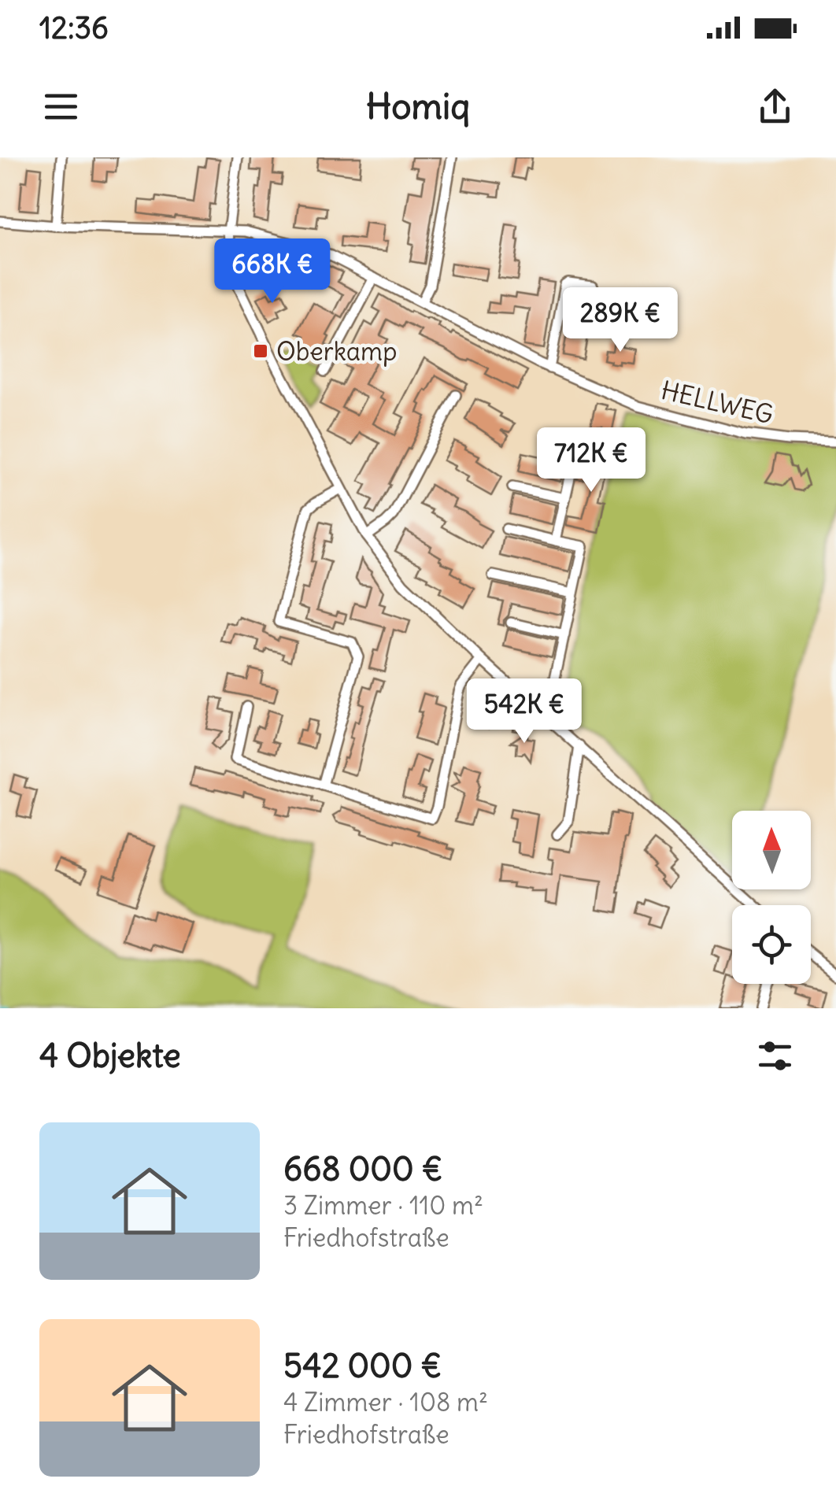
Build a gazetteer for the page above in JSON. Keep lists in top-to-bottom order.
{
  "streets": {
    "street": ["HELLWEG"]
  },
  "places": {
    "transit": ["Oberkamp"]
  },
  "north": "top",
  "page": {
    "status": "12:36",
    "header": "Homiq",
    "price": [
      "668K €",
      "289K €",
      "712K €",
      "542K €"
    ],
    "heading": "4 Objekte",
    "list": [
      {
        "name": "668 000 €",
        "note": "3 Zimmer · 110 m² · Friedhofstraße"
      },
      {
        "name": "542 000 €",
        "note": "4 Zimmer · 108 m² · Friedhofstraße"
      }
    ]
  }
}
